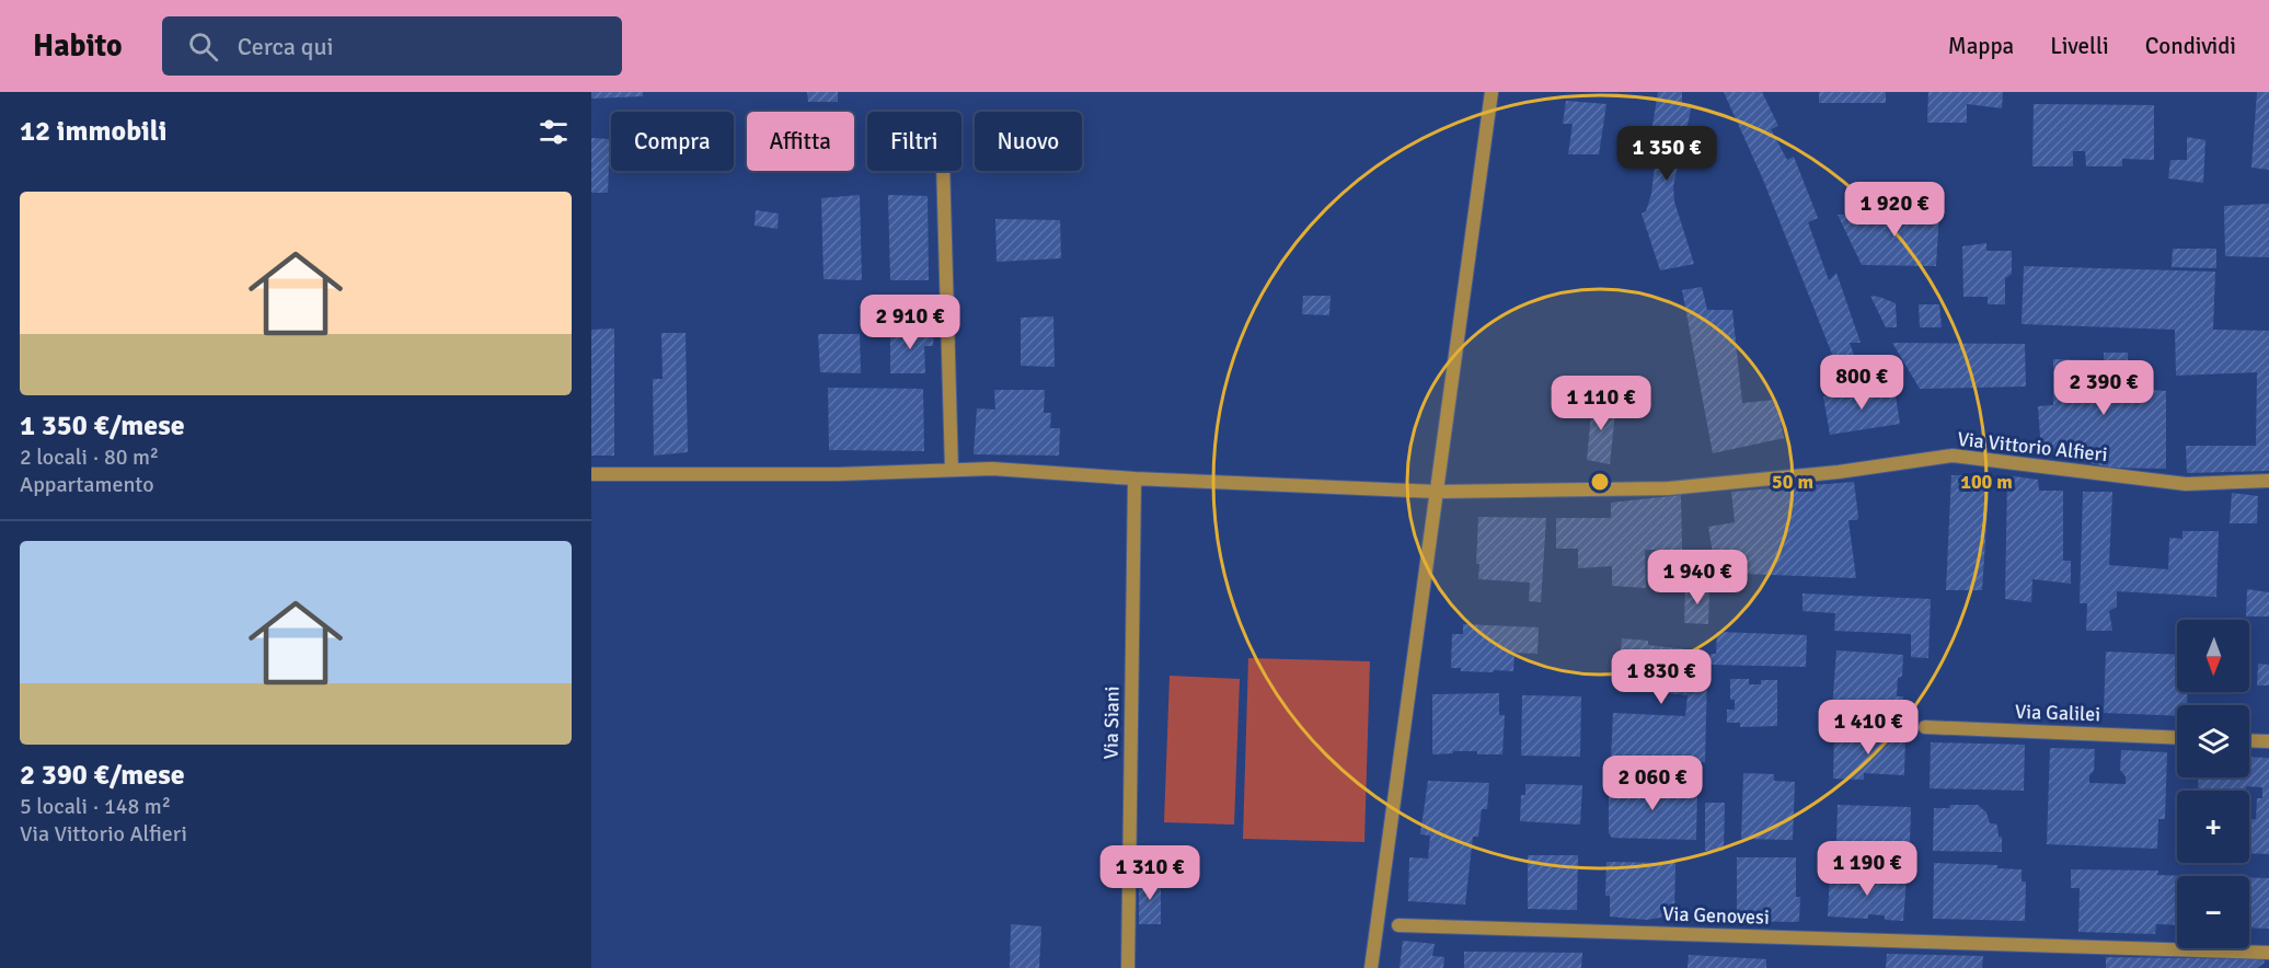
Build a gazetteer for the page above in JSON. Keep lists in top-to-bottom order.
{
  "streets": {
    "street": [
      "Via Vittorio Alfieri",
      "Via Galilei",
      "Via Siani",
      "Via Genovesi"
    ]
  },
  "crossings": [
    ["Via Vittorio Alfieri", "Via Siani"]
  ],
  "north": "bottom",
  "page": {
    "header": "Habito",
    "search": "Cerca qui",
    "nav": ["Mappa", "Livelli", "Condividi"],
    "heading": "12 immobili",
    "chip": [
      "Compra",
      "Affitta",
      "Filtri",
      "Nuovo"
    ],
    "price": [
      "1 350 €",
      "1 920 €",
      "2 910 €",
      "800 €",
      "2 390 €",
      "1 110 €",
      "1 940 €",
      "1 830 €",
      "1 410 €",
      "2 060 €",
      "1 190 €",
      "1 310 €"
    ],
    "list": [
      {
        "name": "1 350 €/mese",
        "note": "2 locali · 80 m² · Appartamento"
      },
      {
        "name": "2 390 €/mese",
        "note": "5 locali · 148 m² · Via Vittorio Alfieri"
      }
    ],
    "map_buttons": ["+", "−"]
  },
  "rings": ["50 m", "100 m"]
}
